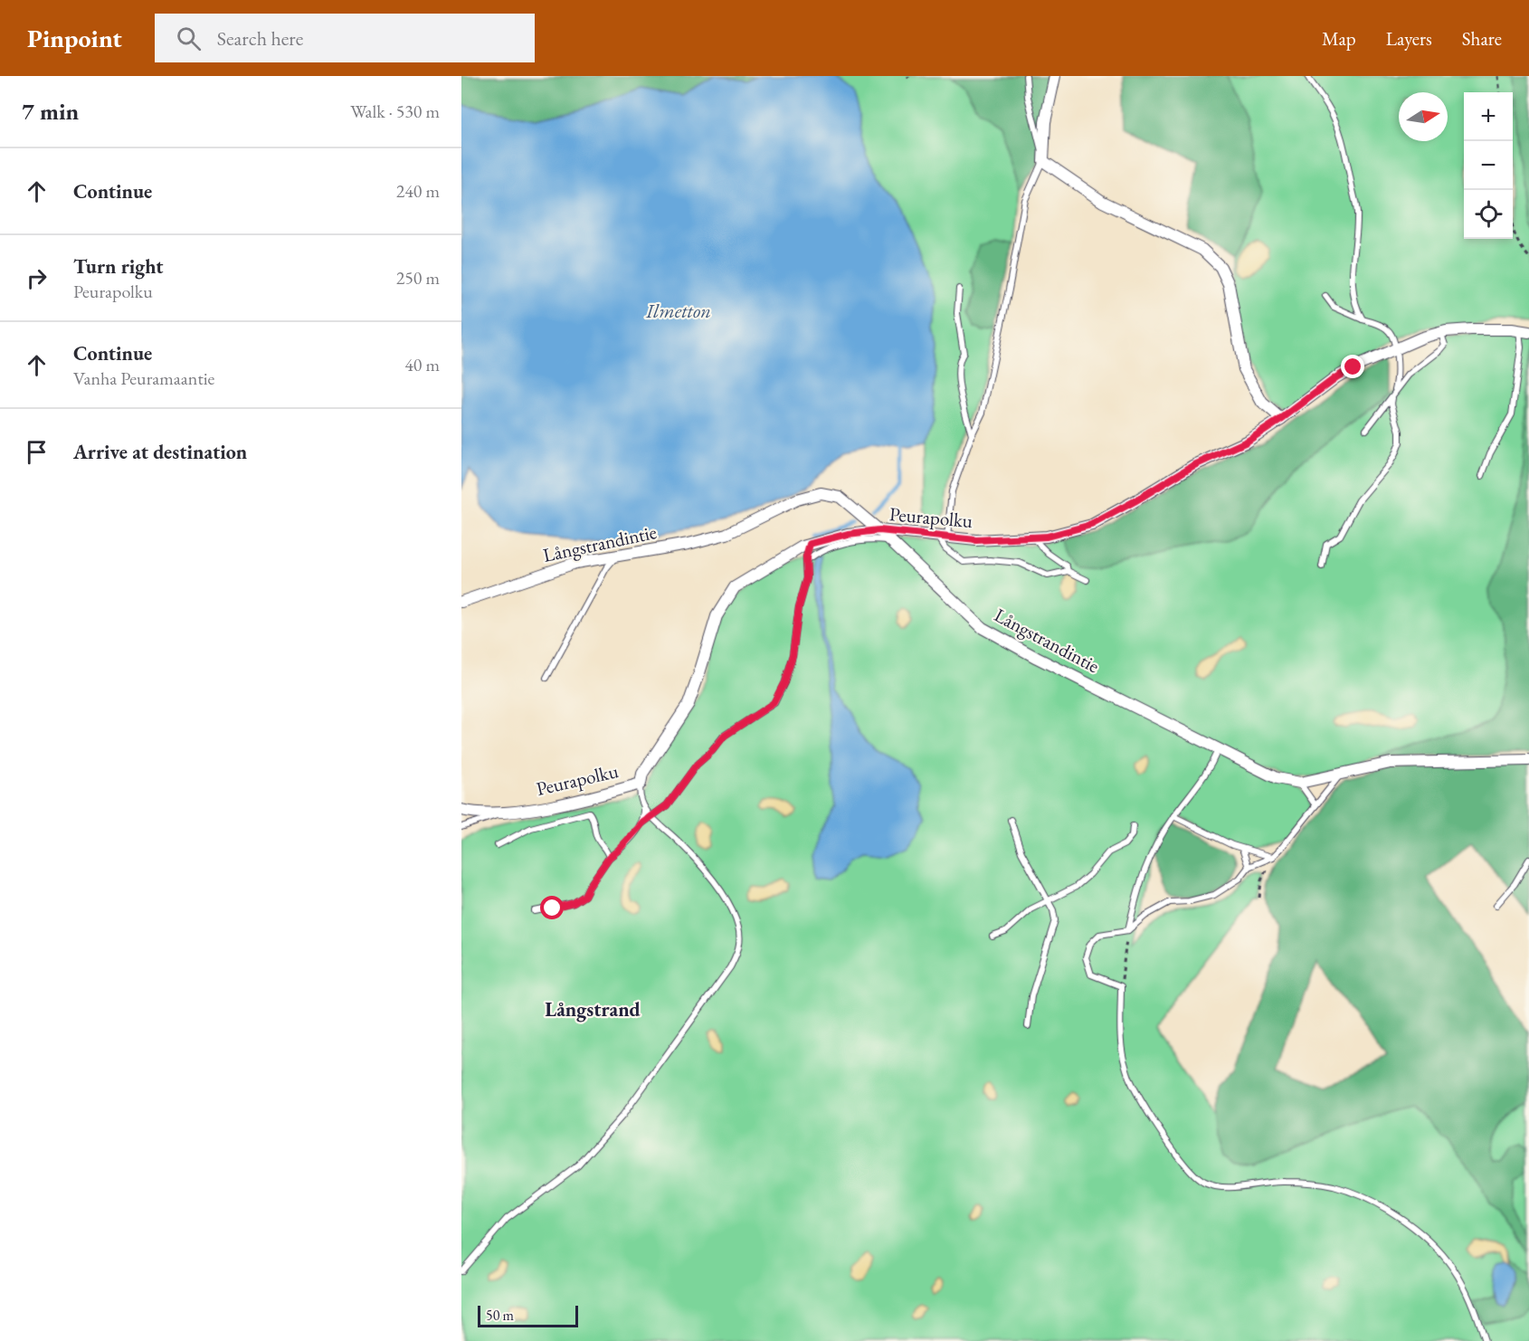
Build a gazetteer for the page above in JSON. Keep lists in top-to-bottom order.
{
  "streets": {
    "street": ["Peurapolku", "Långstrandintie"]
  },
  "crossings": [
    ["Peurapolku", "Långstrandintie"]
  ],
  "districts": ["Långstrand"],
  "water": ["Ilmetton"],
  "scale_bar": "50 m",
  "north": "right",
  "page": {
    "header": "Pinpoint",
    "search": "Search here",
    "nav": ["Map", "Layers", "Share"],
    "heading": ["7 min", "Walk · 530 m"],
    "map_buttons": ["+", "−"],
    "list": [
      ["Continue", "240 m"],
      ["Turn right", "Peurapolku", "250 m"],
      ["Continue", "Vanha Peuramaantie", "40 m"],
      "Arrive at destination"
    ],
    "scale": "50 m"
  }
}
